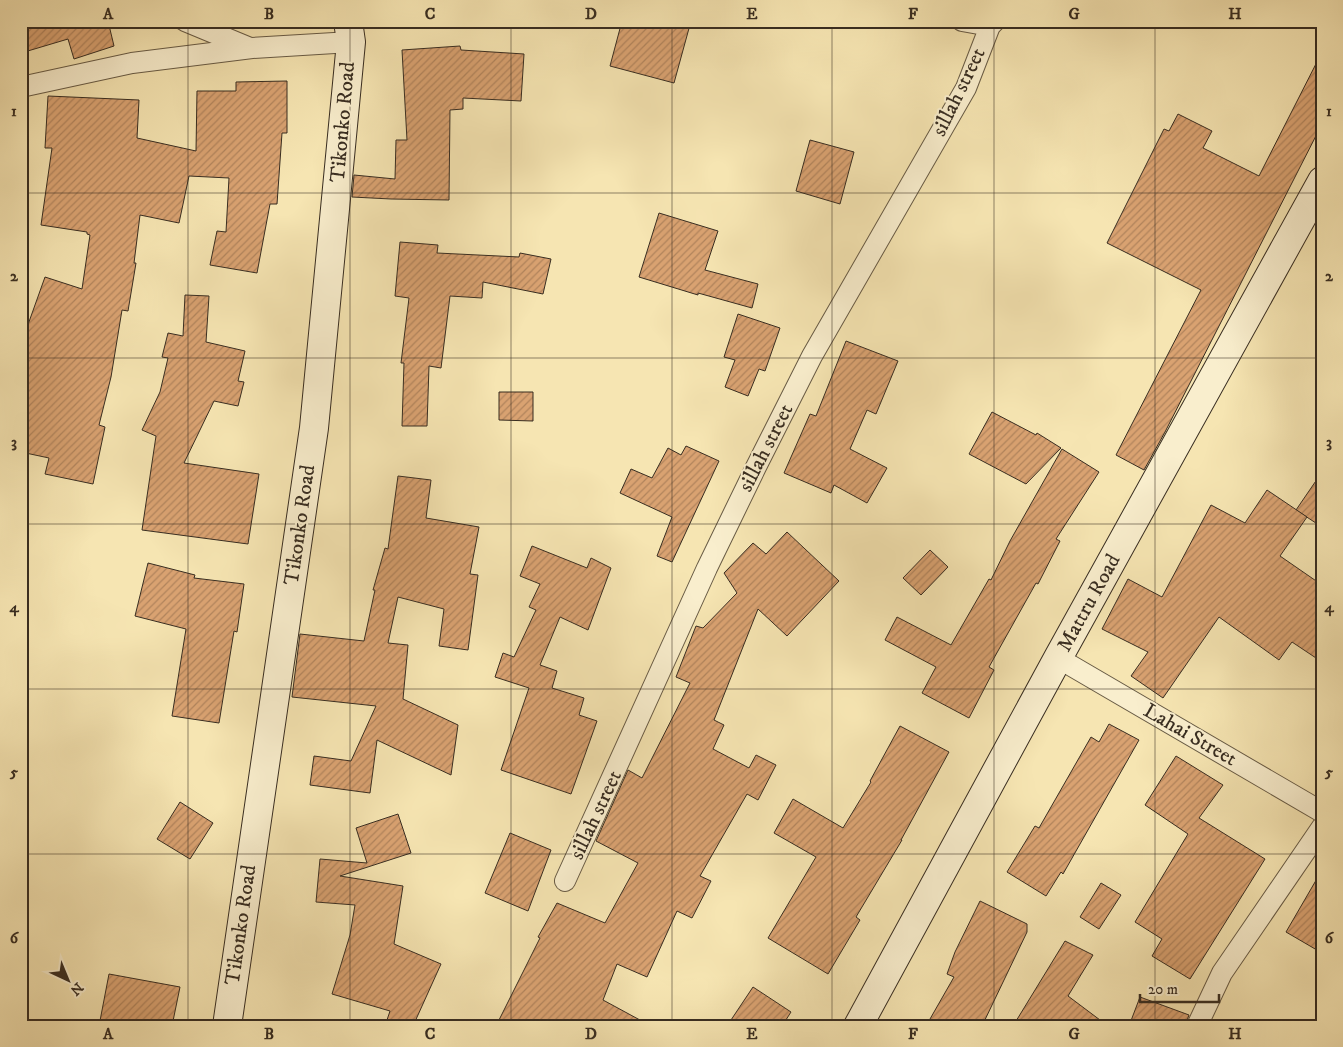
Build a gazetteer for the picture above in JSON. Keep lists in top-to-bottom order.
{
  "streets": {
    "street": [
      "sillah street",
      "Tikonko Road",
      "Mattru Road",
      "Lahai Street"
    ]
  },
  "crossings": [
    ["Mattru Road", "Lahai Street"]
  ],
  "scale_bar": "20 m",
  "north": "bottom right",
  "grid": {
    "columns": [
      "A",
      "B",
      "C",
      "D",
      "E",
      "F",
      "G",
      "H"
    ],
    "rows": [
      "1",
      "2",
      "3",
      "4",
      "5",
      "6"
    ]
  }
}
